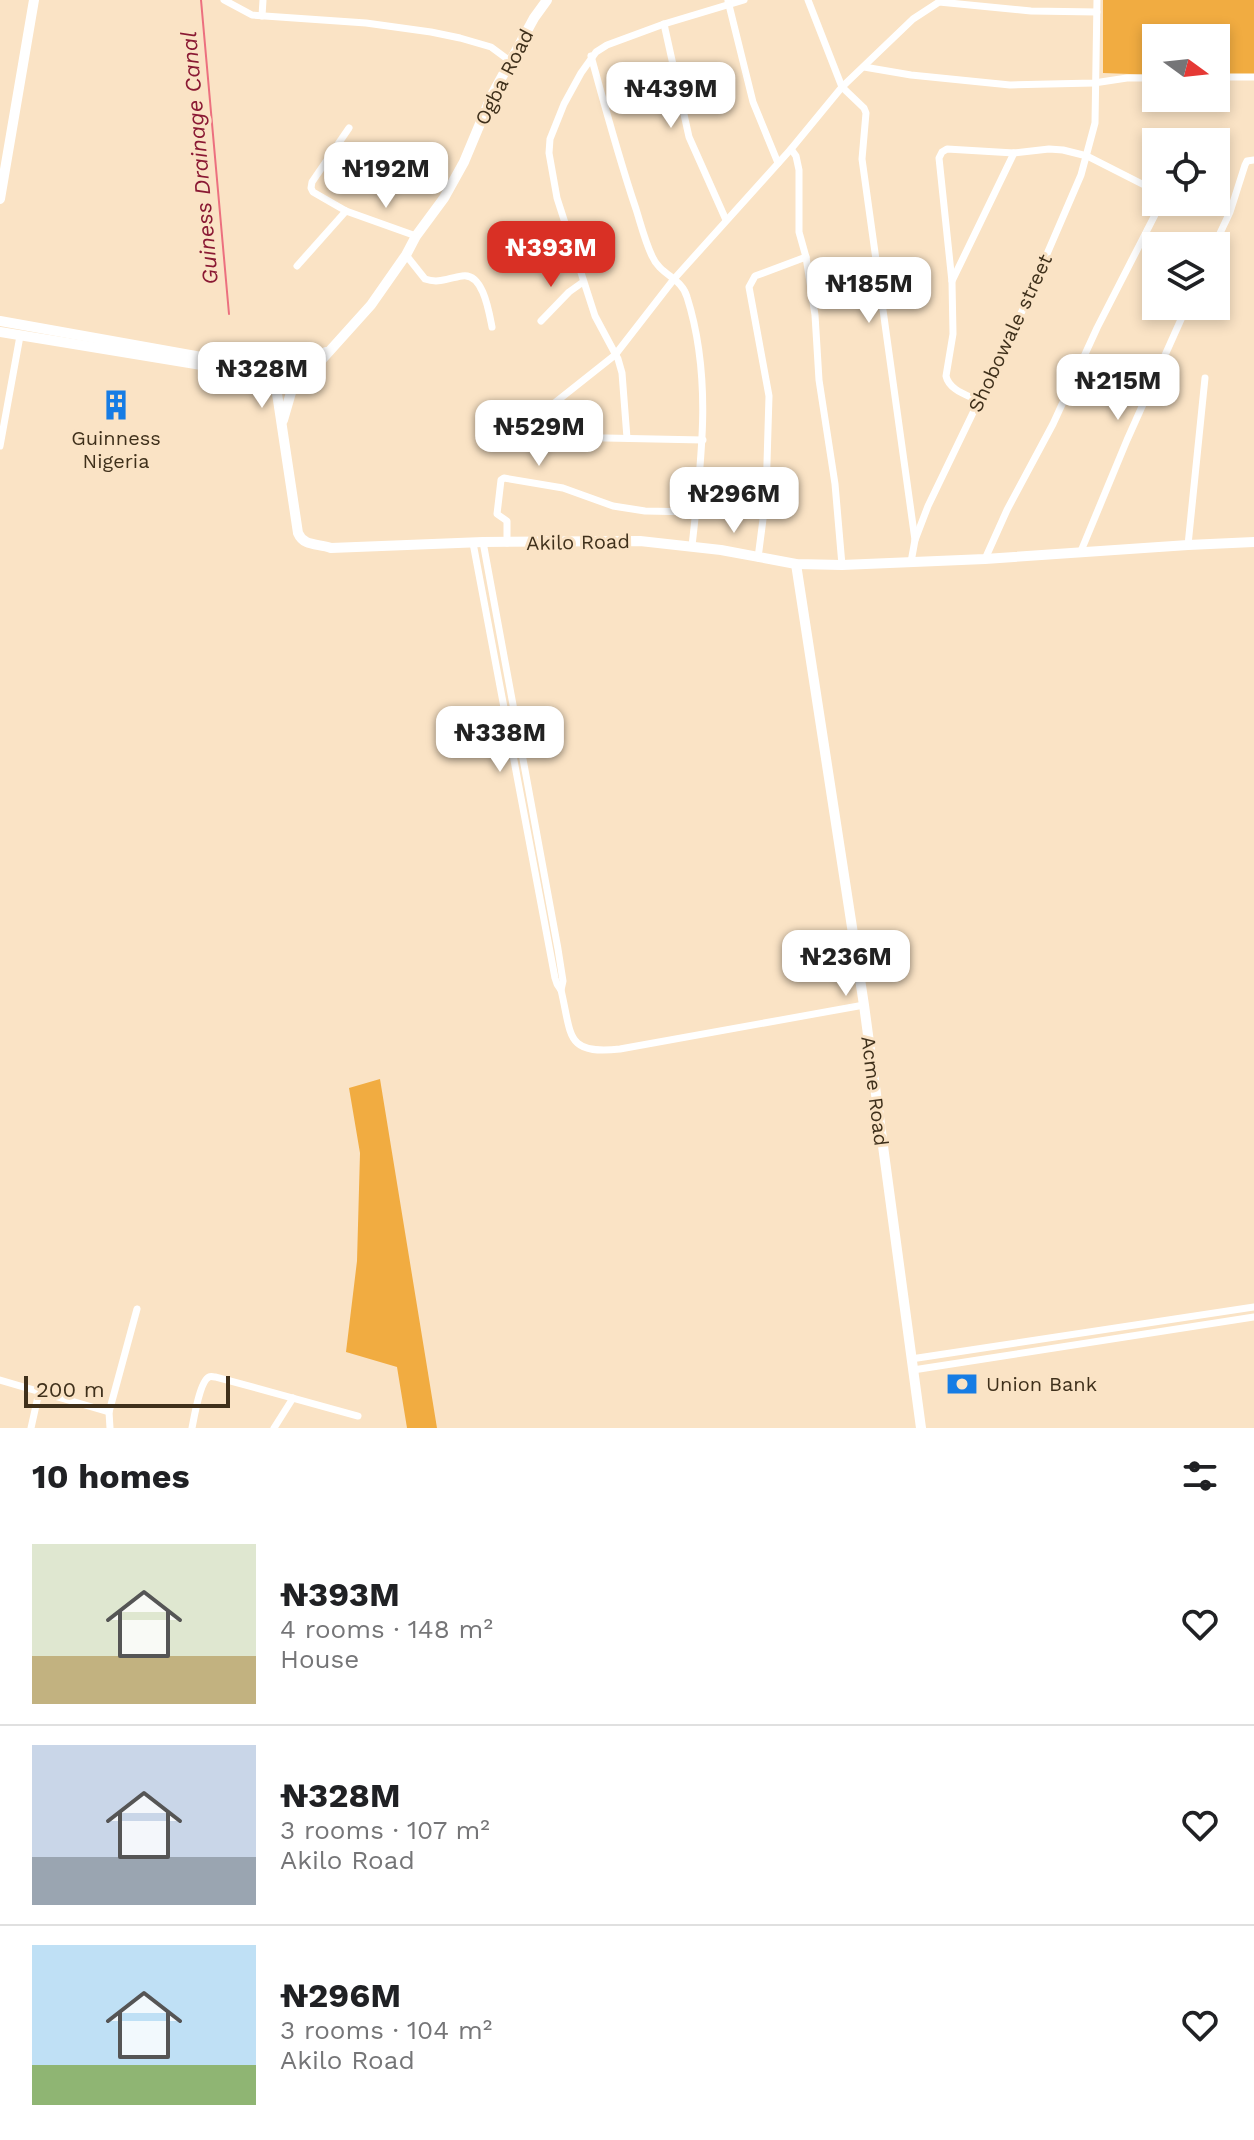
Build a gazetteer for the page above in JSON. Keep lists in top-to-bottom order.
{
  "streets": {
    "street": [
      "Ogba Road",
      "Shobowale street",
      "Akilo Road",
      "Acme Road"
    ]
  },
  "crossings": [
    ["Ogba Road", "Akilo Road"],
    ["Akilo Road", "Acme Road"]
  ],
  "water": ["Guiness Drainage Canal"],
  "places": {
    "building": ["Guinness Nigeria"],
    "bank": ["Union Bank"]
  },
  "scale_bar": "200 m",
  "north": "right",
  "page": {
    "price": [
      "₦439M",
      "₦192M",
      "₦393M",
      "₦185M",
      "₦328M",
      "₦215M",
      "₦529M",
      "₦296M",
      "₦338M",
      "₦236M"
    ],
    "scale": "200 m",
    "heading": "10 homes",
    "list": [
      {
        "name": "₦393M",
        "note": "4 rooms · 148 m² · House"
      },
      {
        "name": "₦328M",
        "note": "3 rooms · 107 m² · Akilo Road"
      },
      {
        "name": "₦296M",
        "note": "3 rooms · 104 m² · Akilo Road"
      }
    ]
  }
}
